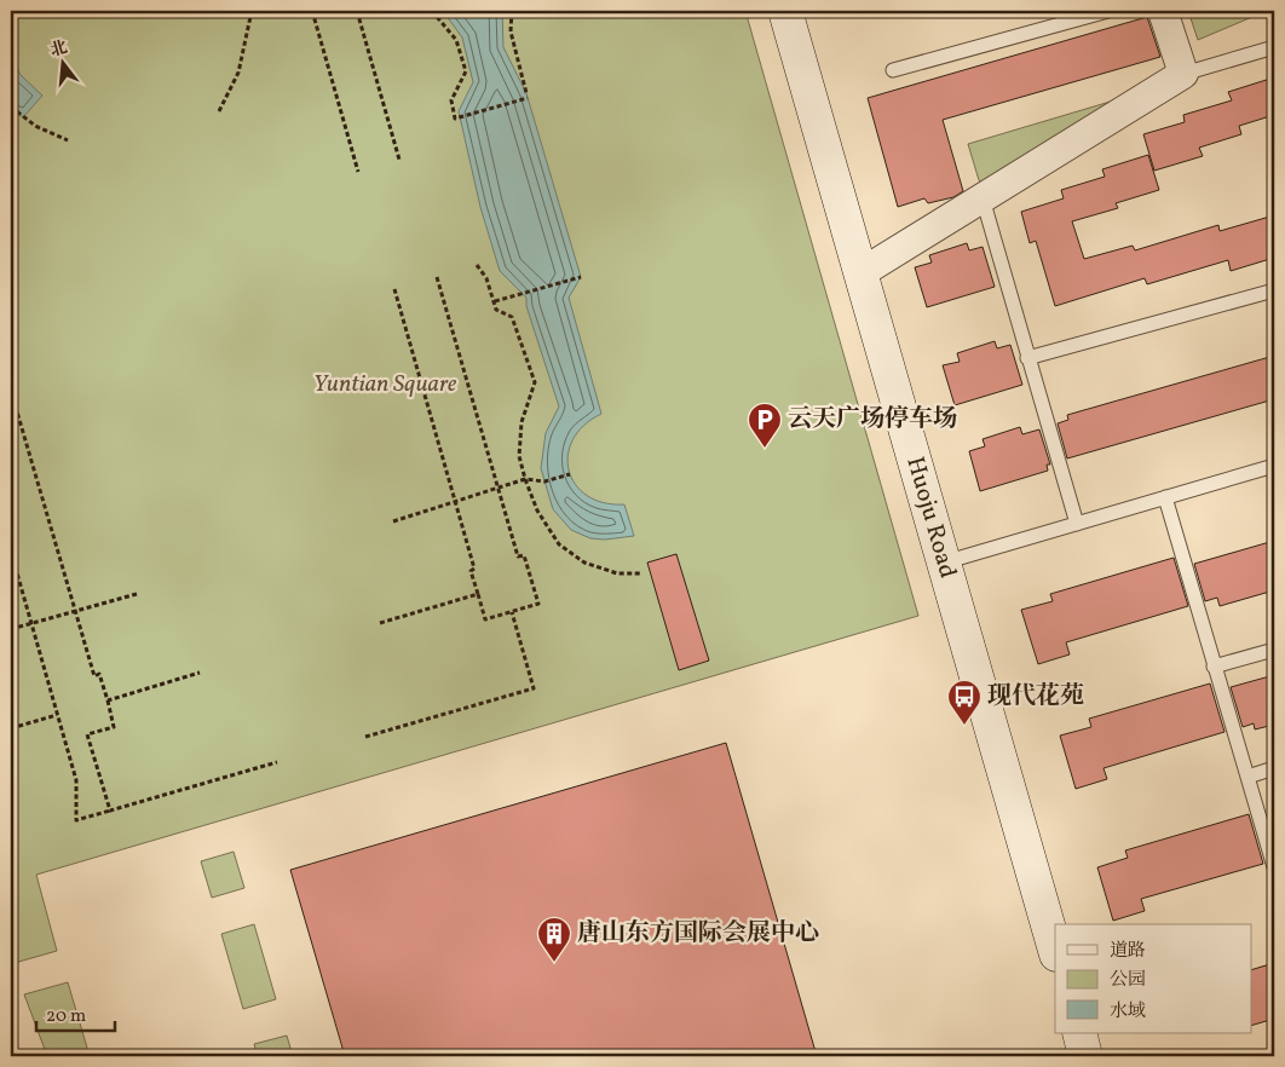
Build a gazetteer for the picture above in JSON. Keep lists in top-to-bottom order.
{
  "streets": {
    "street": ["Huoju Road"]
  },
  "parks": ["Yuntian Square"],
  "places": {
    "parking": ["云天广场停车场"],
    "bus stop": ["现代花苑"],
    "building": ["唐山东方国际会展中心"]
  },
  "legend": ["道路", "公园", "水域"],
  "scale_bar": "20 m",
  "north": "top"
}
